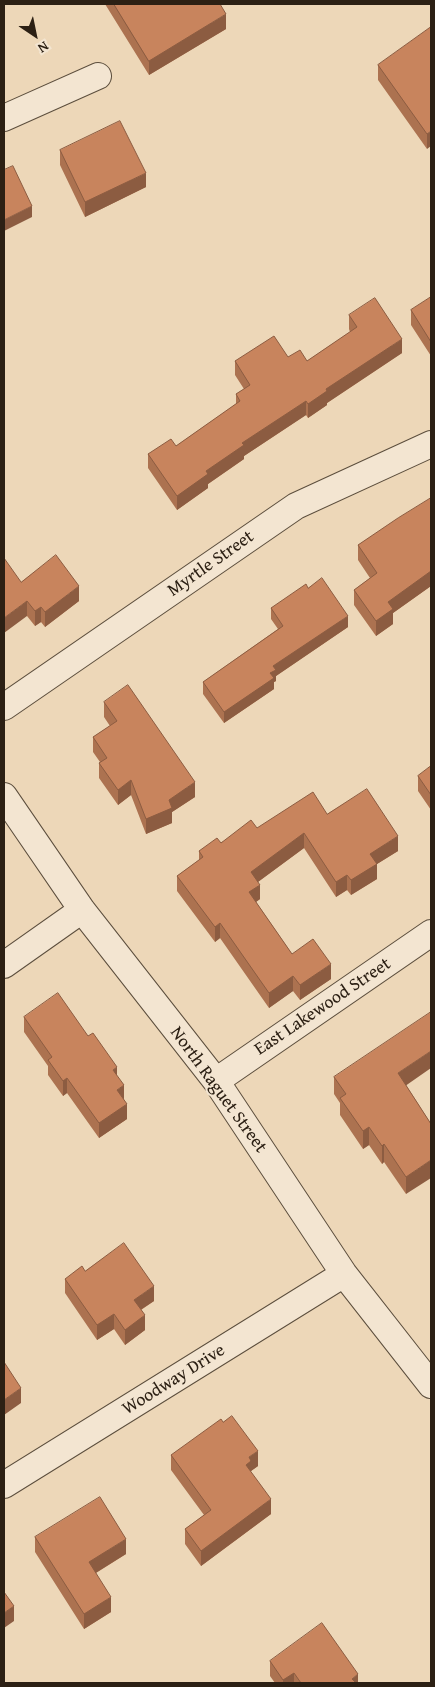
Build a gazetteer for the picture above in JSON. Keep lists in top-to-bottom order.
{
  "streets": {
    "street": [
      "Myrtle Street",
      "East Lakewood Street",
      "North Raguet Street",
      "Woodway Drive"
    ]
  },
  "crossings": [
    ["East Lakewood Street", "North Raguet Street"],
    ["North Raguet Street", "Woodway Drive"]
  ],
  "north": "bottom right"
}
